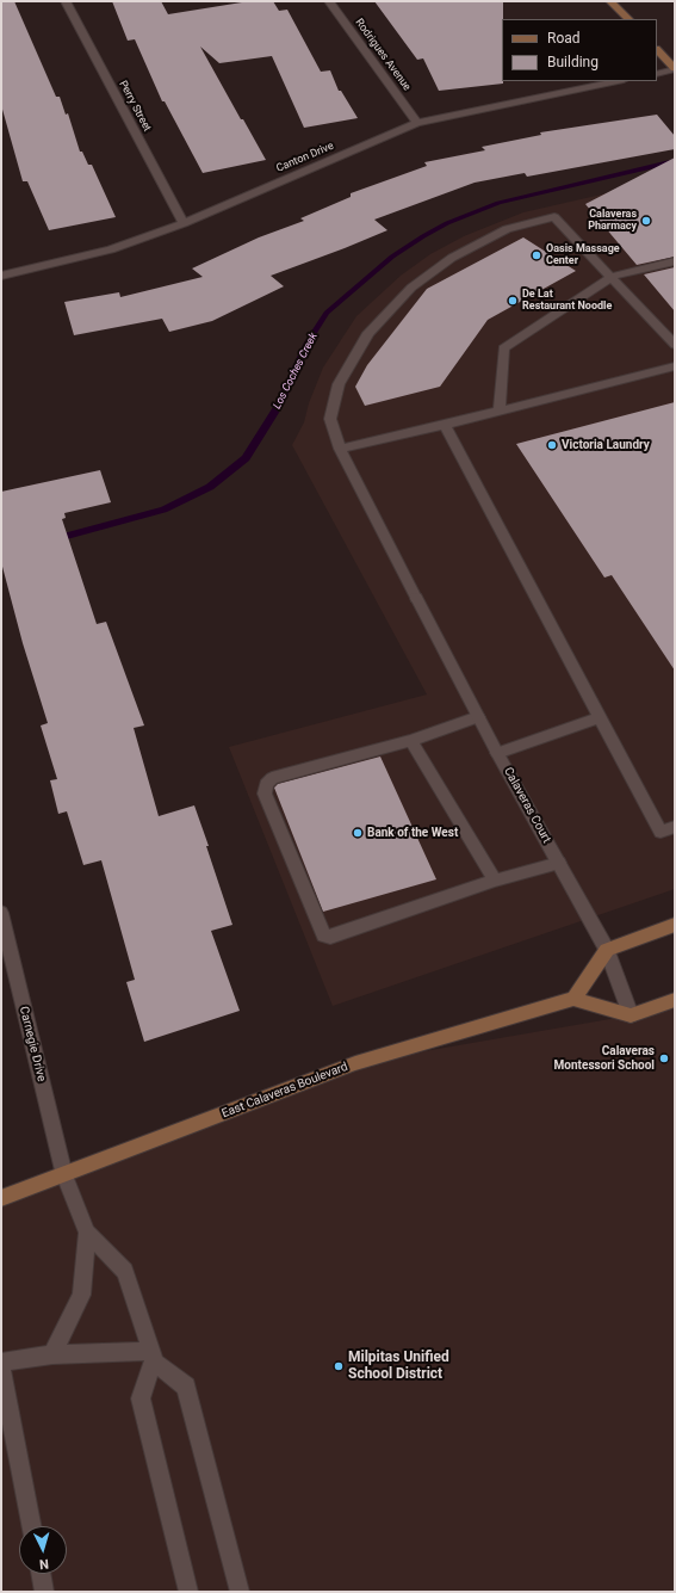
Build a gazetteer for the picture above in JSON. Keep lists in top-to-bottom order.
{
  "streets": {
    "main road": ["East Calaveras Boulevard"],
    "street": [
      "Rodrigues Avenue",
      "Perry Street",
      "Canton Drive",
      "Calaveras Court",
      "Carnegie Drive"
    ]
  },
  "crossings": [
    ["Rodrigues Avenue", "Canton Drive"],
    ["Perry Street", "Canton Drive"],
    ["Carnegie Drive", "East Calaveras Boulevard"]
  ],
  "water": ["Los Coches Creek"],
  "places": [
    "Calaveras Pharmacy",
    "Oasis Massage Center",
    "De Lat Restaurant Noodle",
    "Victoria Laundry",
    "Bank of the West",
    "Calaveras Montessori School",
    "Milpitas Unified School District"
  ],
  "legend": ["Road", "Building"],
  "north": "bottom"
}
